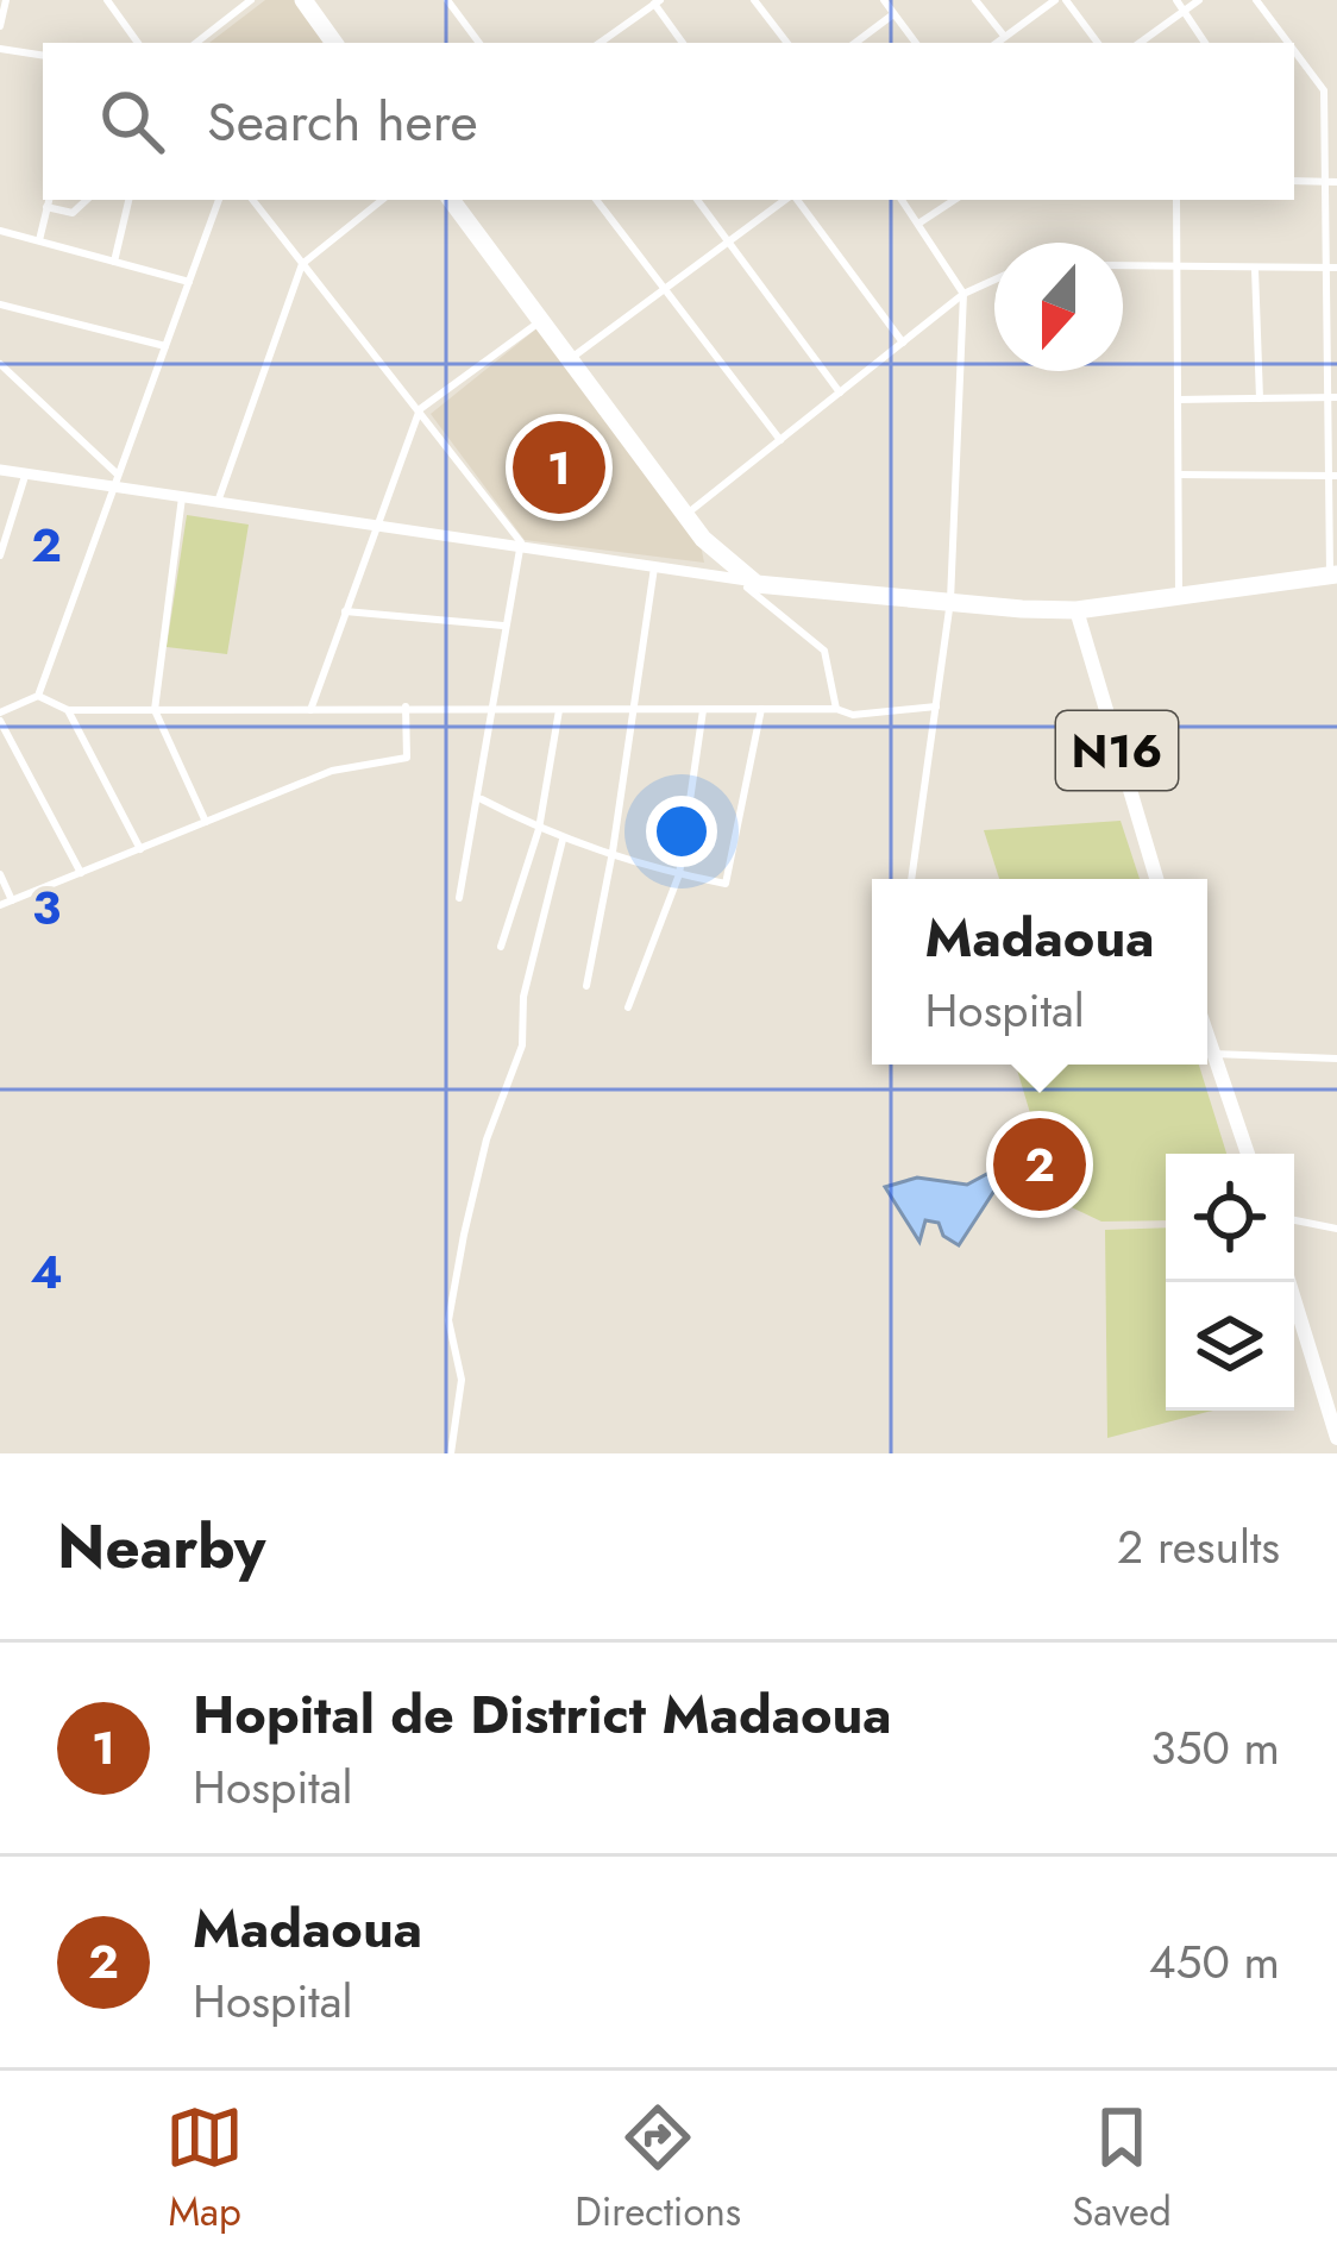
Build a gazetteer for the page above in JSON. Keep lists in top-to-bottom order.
{
  "streets": {
    "main road": ["N16"]
  },
  "north": "bottom",
  "page": {
    "search": "Search here",
    "pins": ["1", "2"],
    "popup": ["Madaoua", "Hospital"],
    "heading": ["Nearby", "2 results"],
    "list": [
      {
        "mark": "1",
        "name": "Hopital de District Madaoua",
        "note": "Hospital",
        "value": "350 m"
      },
      {
        "mark": "2",
        "name": "Madaoua",
        "note": "Hospital",
        "value": "450 m"
      }
    ],
    "nav": ["Map", "Directions", "Saved"]
  },
  "grid": {
    "rows": ["2", "3", "4"]
  }
}
